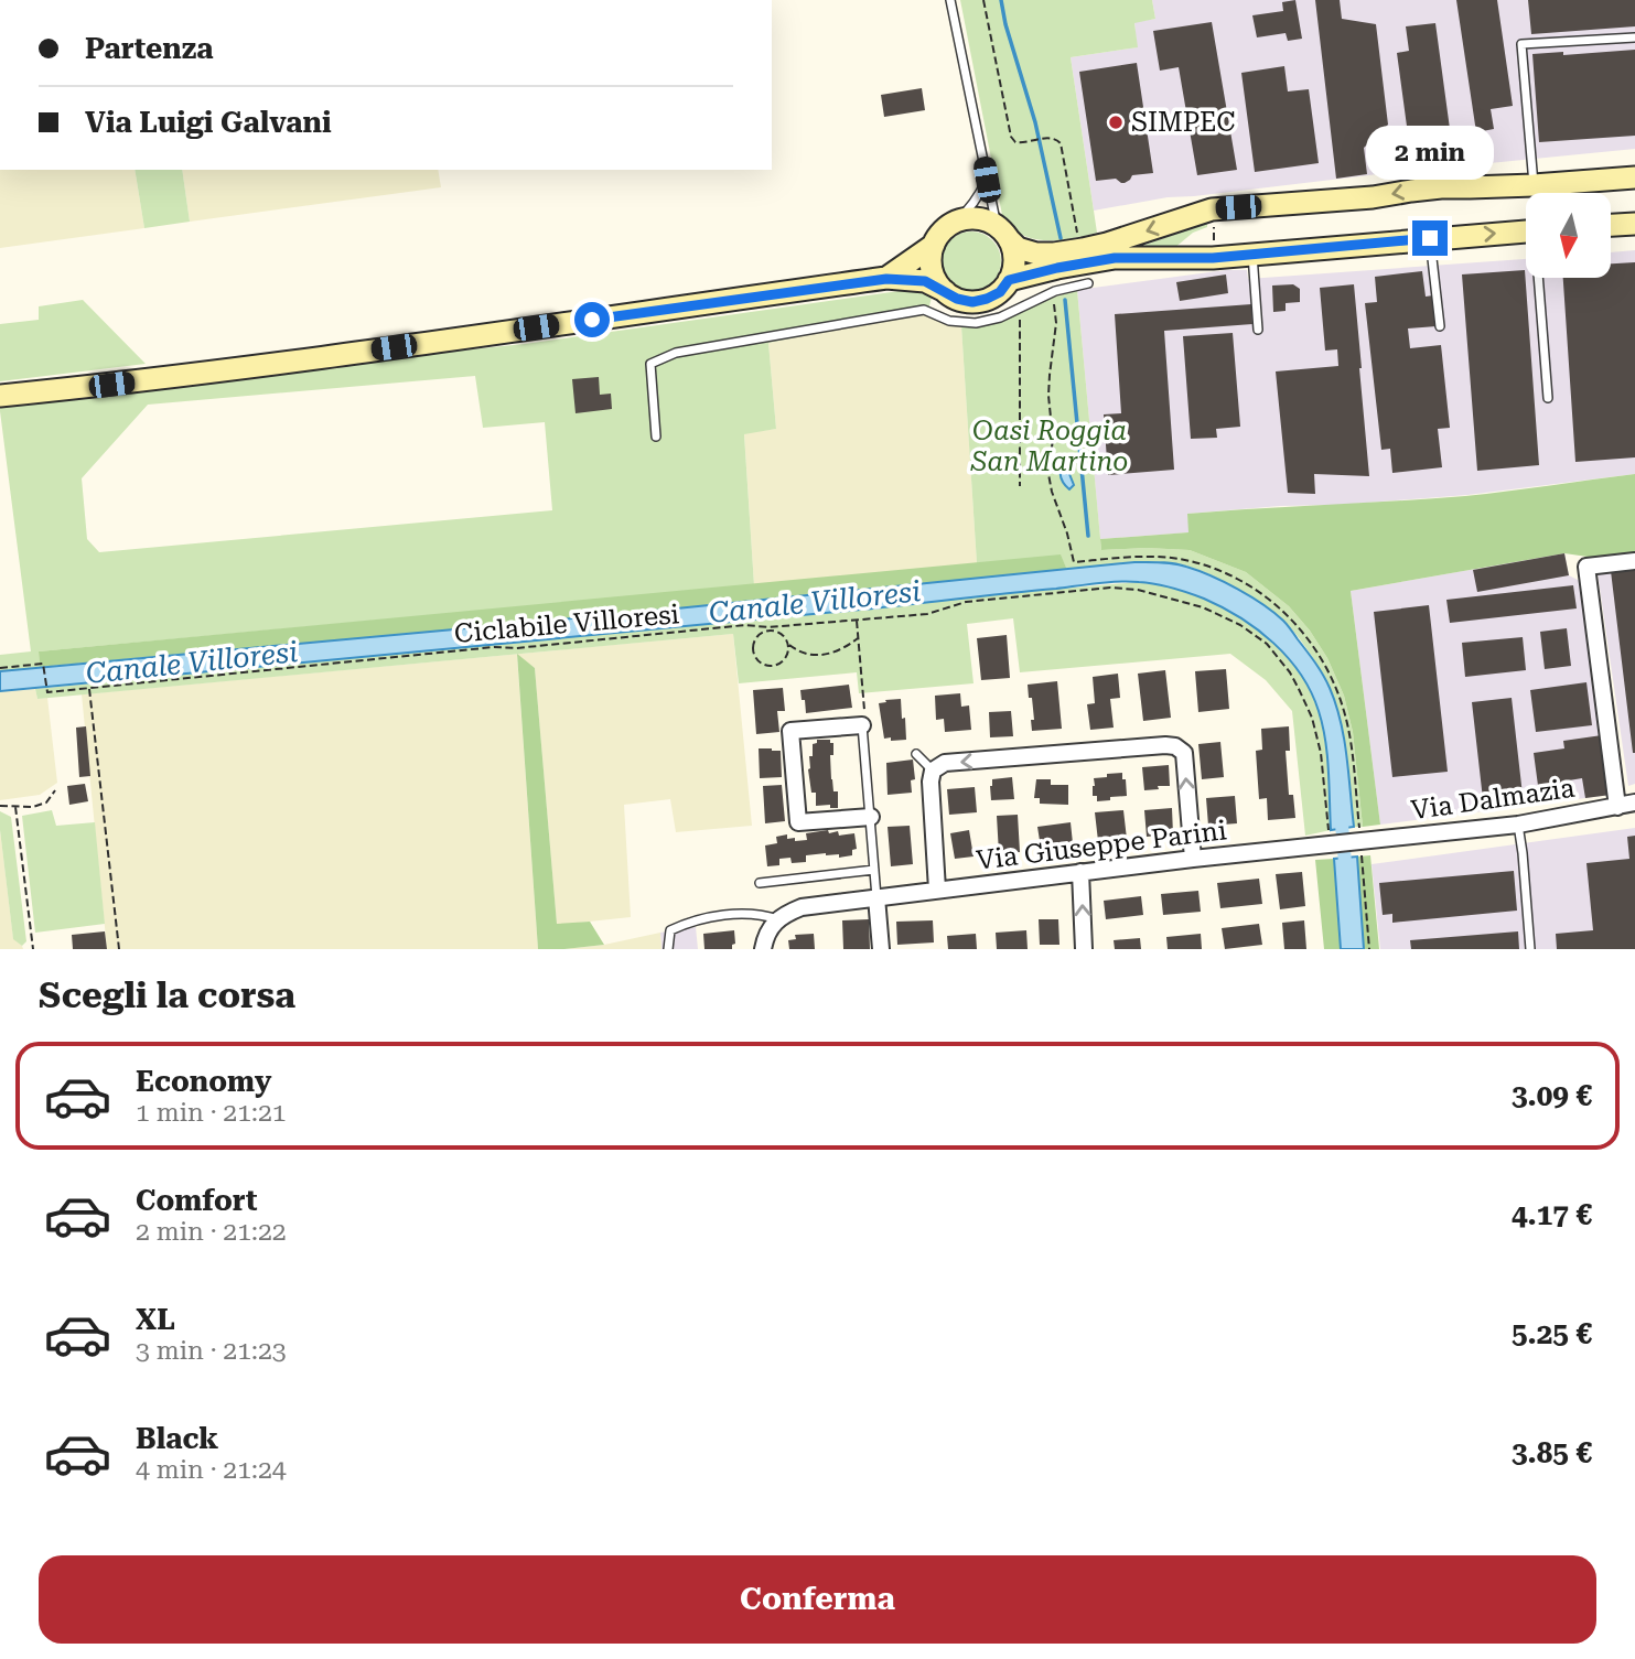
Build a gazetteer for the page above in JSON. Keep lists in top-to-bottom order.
{
  "streets": {
    "street": ["Via Dalmazia", "Via Giuseppe Parini"],
    "path": ["Ciclabile Villoresi"]
  },
  "crossings": [
    ["Ciclabile Villoresi", "Via Dalmazia"],
    ["Ciclabile Villoresi", "Via Giuseppe Parini"],
    ["Via Dalmazia", "Via Giuseppe Parini"]
  ],
  "water": ["Canale Villoresi"],
  "parks": ["Oasi Roggia San Martino"],
  "places": ["SIMPEC"],
  "north": "bottom",
  "page": {
    "banner": ["Partenza", "Via Luigi Galvani"],
    "bubble": "2 min",
    "heading": "Scegli la corsa",
    "list": [
      {
        "name": "Economy",
        "note": "1 min · 21:21",
        "value": "3.09 €"
      },
      {
        "name": "Comfort",
        "note": "2 min · 21:22",
        "value": "4.17 €"
      },
      {
        "name": "XL",
        "note": "3 min · 21:23",
        "value": "5.25 €"
      },
      {
        "name": "Black",
        "note": "4 min · 21:24",
        "value": "3.85 €"
      }
    ],
    "buttons": "Conferma"
  }
}
